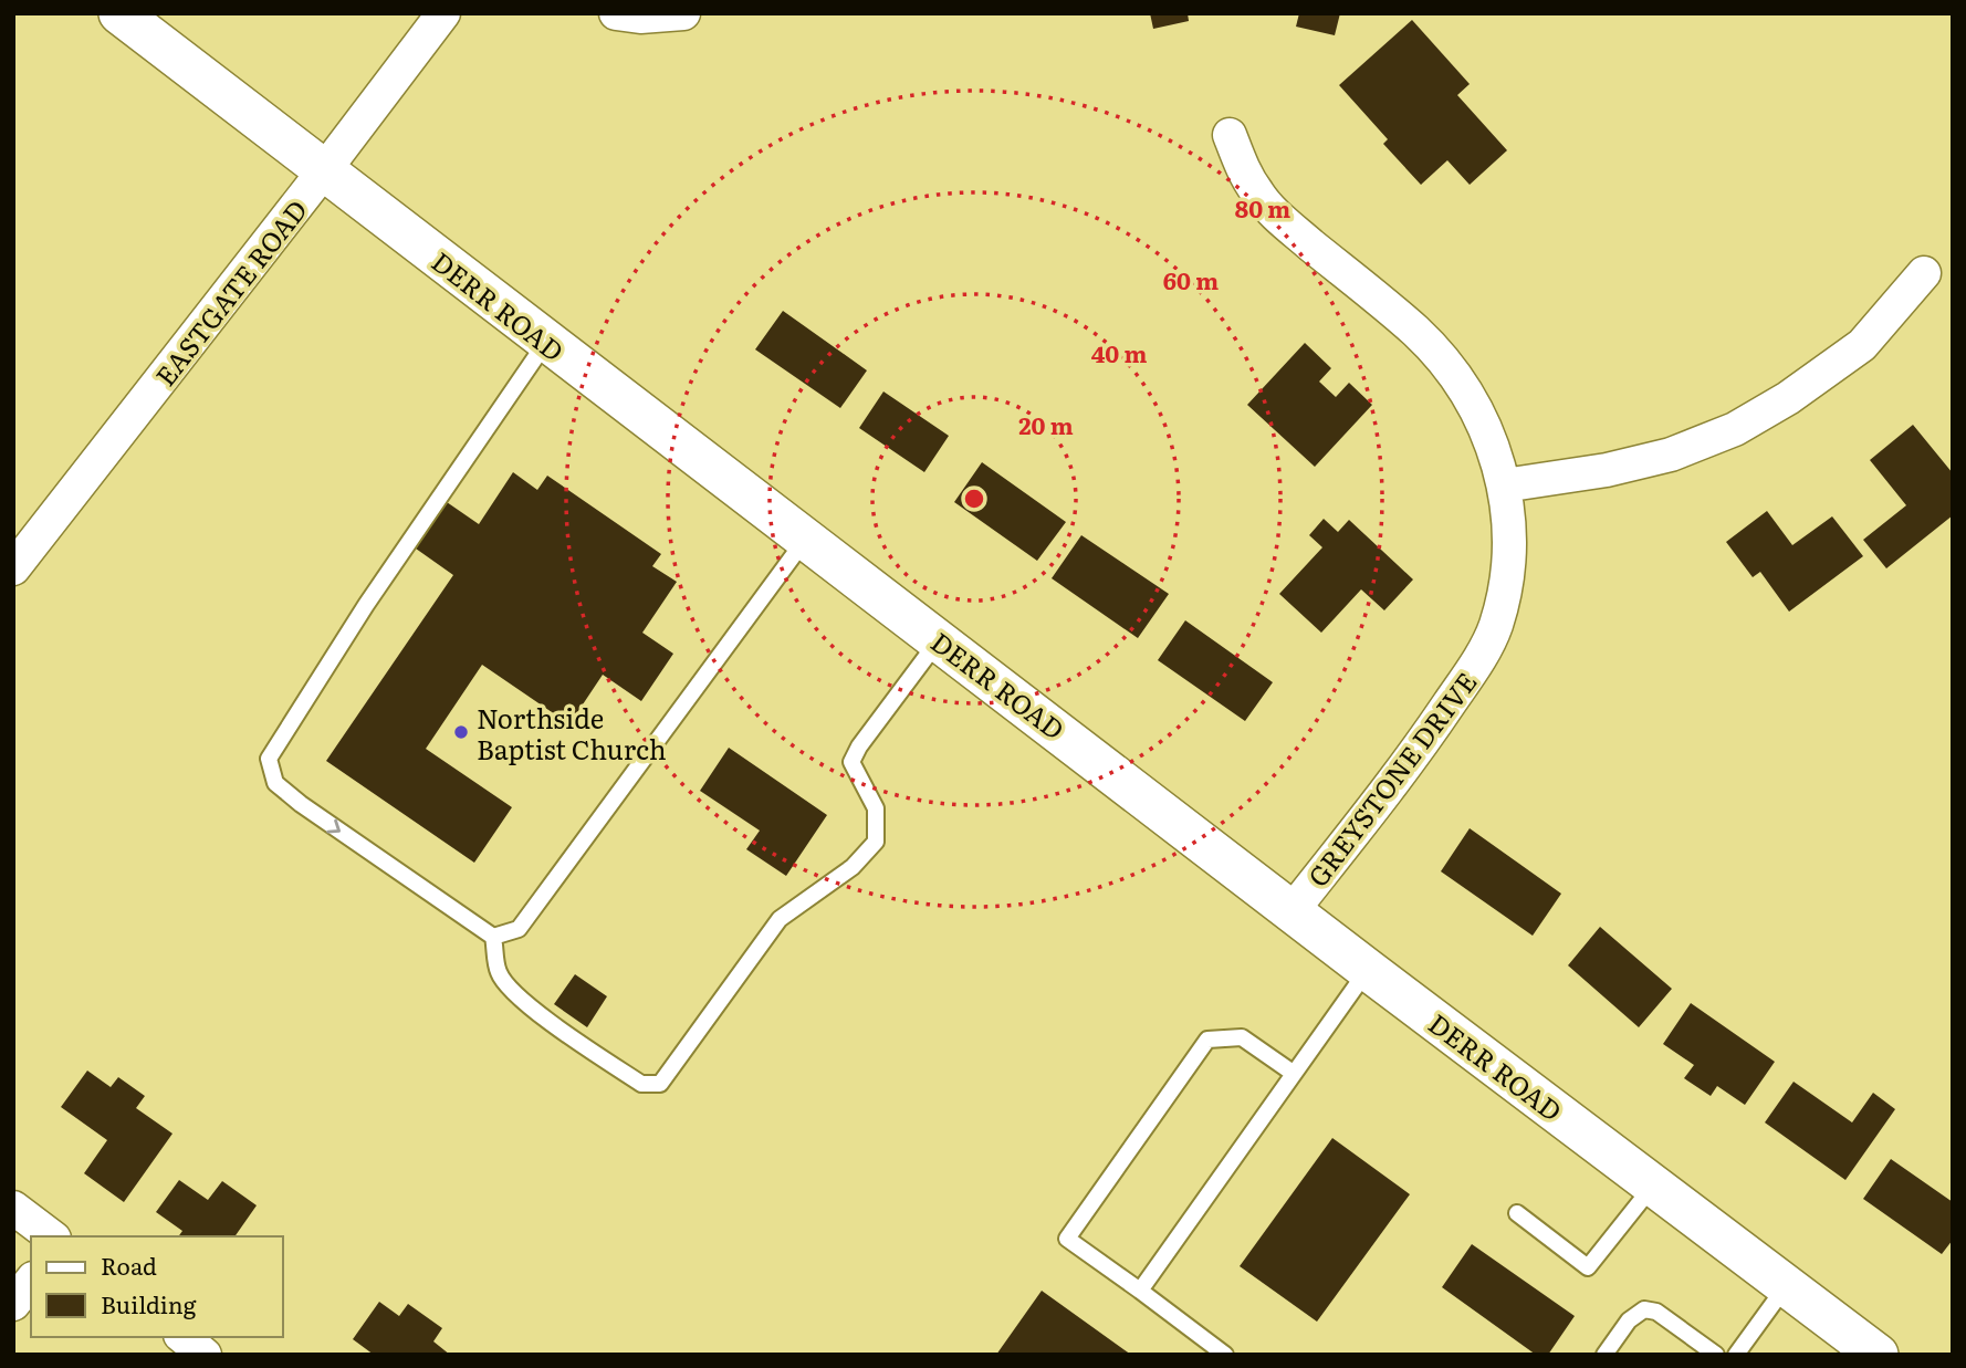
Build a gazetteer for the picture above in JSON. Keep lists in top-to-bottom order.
{
  "streets": {
    "street": ["EASTGATE ROAD", "DERR ROAD", "GREYSTONE DRIVE"]
  },
  "crossings": [
    ["EASTGATE ROAD", "DERR ROAD"],
    ["DERR ROAD", "GREYSTONE DRIVE"]
  ],
  "places": ["Northside Baptist Church"],
  "legend": ["Road", "Building"],
  "rings": [
    "80 m",
    "60 m",
    "40 m",
    "20 m"
  ]
}
